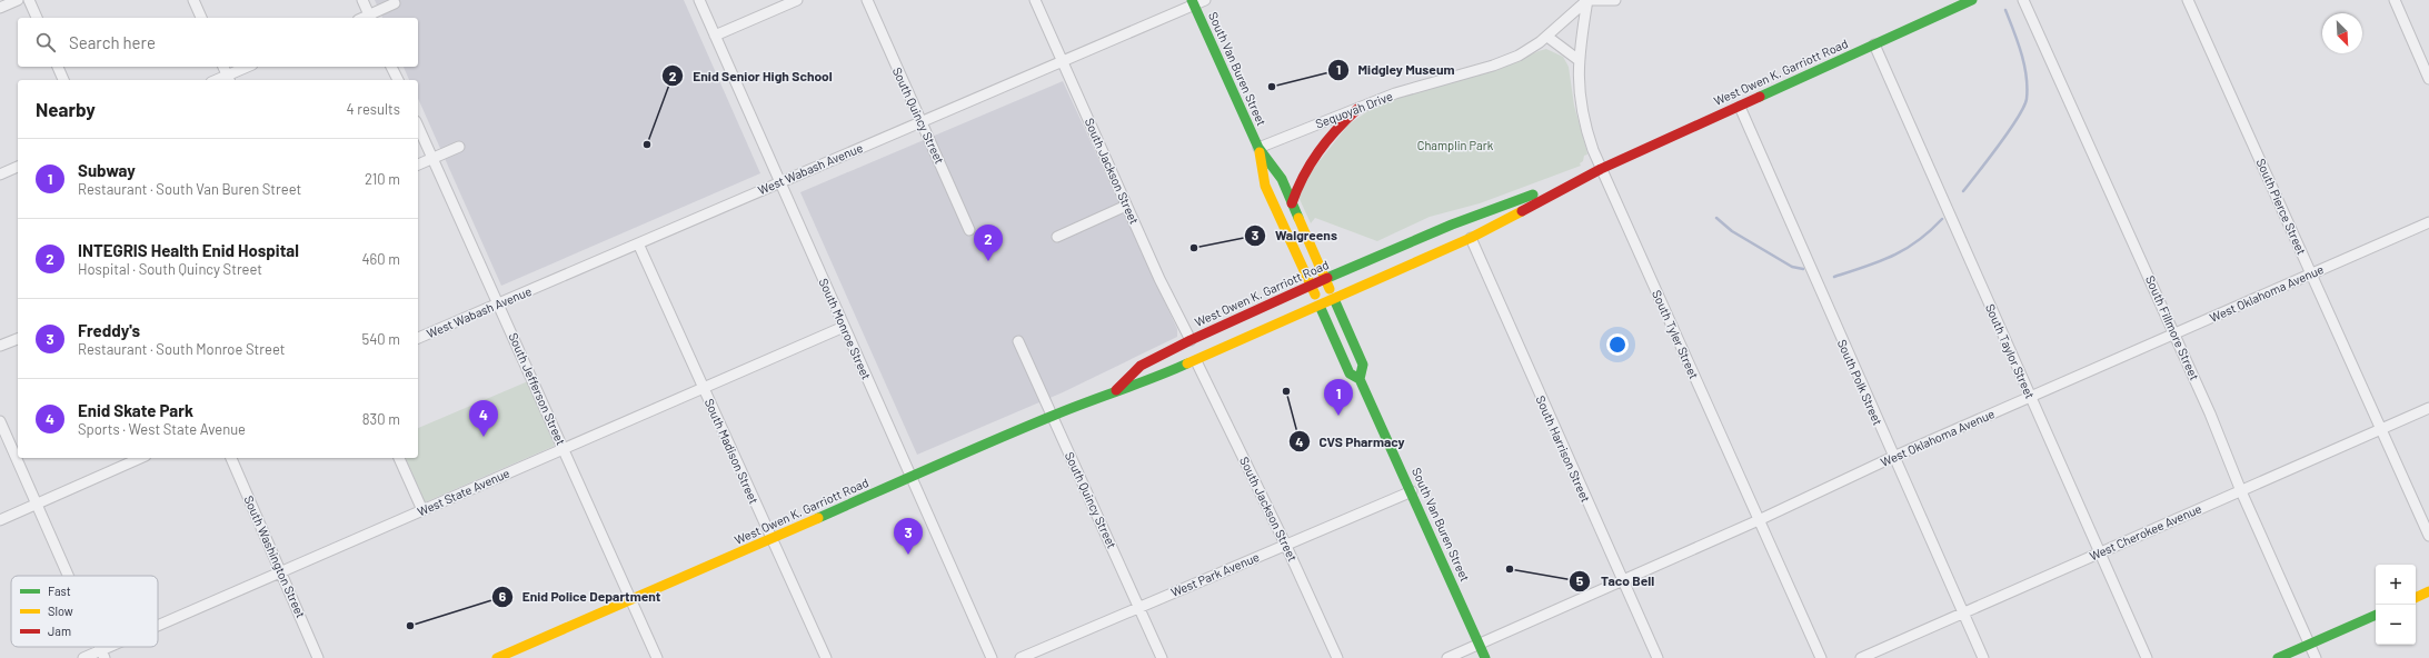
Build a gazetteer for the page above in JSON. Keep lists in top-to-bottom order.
{
  "streets": {
    "main road": ["South Van Buren Street", "West Owen K. Garriott Road"],
    "street": [
      "Sequoyah Drive",
      "South Quincy Street",
      "West Wabash Avenue",
      "South Jackson Street",
      "South Pierce Street",
      "West Oklahoma Avenue",
      "South Fillmore Street",
      "South Monroe Street",
      "South Tyler Street",
      "South Taylor Street",
      "South Polk Street",
      "South Jefferson Street",
      "South Harrison Street",
      "South Madison Street",
      "West State Avenue",
      "West Cherokee Avenue",
      "South Washington Street",
      "West Park Avenue"
    ]
  },
  "crossings": [
    ["South Van Buren Street", "West Owen K. Garriott Road"],
    ["South Van Buren Street", "Sequoyah Drive"],
    ["South Van Buren Street", "West Wabash Avenue"],
    ["South Van Buren Street", "West Oklahoma Avenue"],
    ["South Van Buren Street", "West Park Avenue"],
    ["West Owen K. Garriott Road", "South Quincy Street"],
    ["West Owen K. Garriott Road", "South Jackson Street"],
    ["West Owen K. Garriott Road", "South Monroe Street"],
    ["West Owen K. Garriott Road", "South Tyler Street"],
    ["West Owen K. Garriott Road", "South Taylor Street"],
    ["West Owen K. Garriott Road", "South Polk Street"],
    ["West Owen K. Garriott Road", "South Jefferson Street"],
    ["West Owen K. Garriott Road", "South Harrison Street"],
    ["West Owen K. Garriott Road", "South Madison Street"],
    ["Sequoyah Drive", "South Tyler Street"],
    ["South Quincy Street", "West Wabash Avenue"],
    ["South Quincy Street", "West Park Avenue"],
    ["West Wabash Avenue", "South Jackson Street"],
    ["West Wabash Avenue", "South Monroe Street"],
    ["West Wabash Avenue", "South Jefferson Street"],
    ["West Wabash Avenue", "South Madison Street"],
    ["South Jackson Street", "West Park Avenue"],
    ["South Pierce Street", "West Oklahoma Avenue"],
    ["South Pierce Street", "West Cherokee Avenue"],
    ["West Oklahoma Avenue", "South Fillmore Street"],
    ["West Oklahoma Avenue", "South Tyler Street"],
    ["West Oklahoma Avenue", "South Taylor Street"],
    ["West Oklahoma Avenue", "South Polk Street"],
    ["West Oklahoma Avenue", "South Harrison Street"],
    ["South Fillmore Street", "West Cherokee Avenue"],
    ["South Monroe Street", "West State Avenue"],
    ["South Taylor Street", "West Cherokee Avenue"],
    ["South Polk Street", "West Cherokee Avenue"],
    ["South Jefferson Street", "West State Avenue"],
    ["South Madison Street", "West State Avenue"],
    ["West State Avenue", "South Washington Street"]
  ],
  "parks": ["Champlin Park"],
  "places": [
    "Midgley Museum",
    "Enid Senior High School",
    "Walgreens",
    "CVS Pharmacy",
    "Taco Bell",
    "Enid Police Department"
  ],
  "legend": ["Fast", "Slow", "Jam"],
  "north": "bottom right",
  "page": {
    "search": "Search here",
    "heading": ["Nearby", "4 results"],
    "list": [
      {
        "mark": "1",
        "name": "Subway",
        "note": "Restaurant · South Van Buren Street",
        "value": "210 m"
      },
      {
        "mark": "2",
        "name": "INTEGRIS Health Enid Hospital",
        "note": "Hospital · South Quincy Street",
        "value": "460 m"
      },
      {
        "mark": "3",
        "name": "Freddy's",
        "note": "Restaurant · South Monroe Street",
        "value": "540 m"
      },
      {
        "mark": "4",
        "name": "Enid Skate Park",
        "note": "Sports · West State Avenue",
        "value": "830 m"
      }
    ],
    "pins": [
      "2",
      "1",
      "4",
      "3"
    ],
    "map_buttons": ["+", "−"]
  }
}
